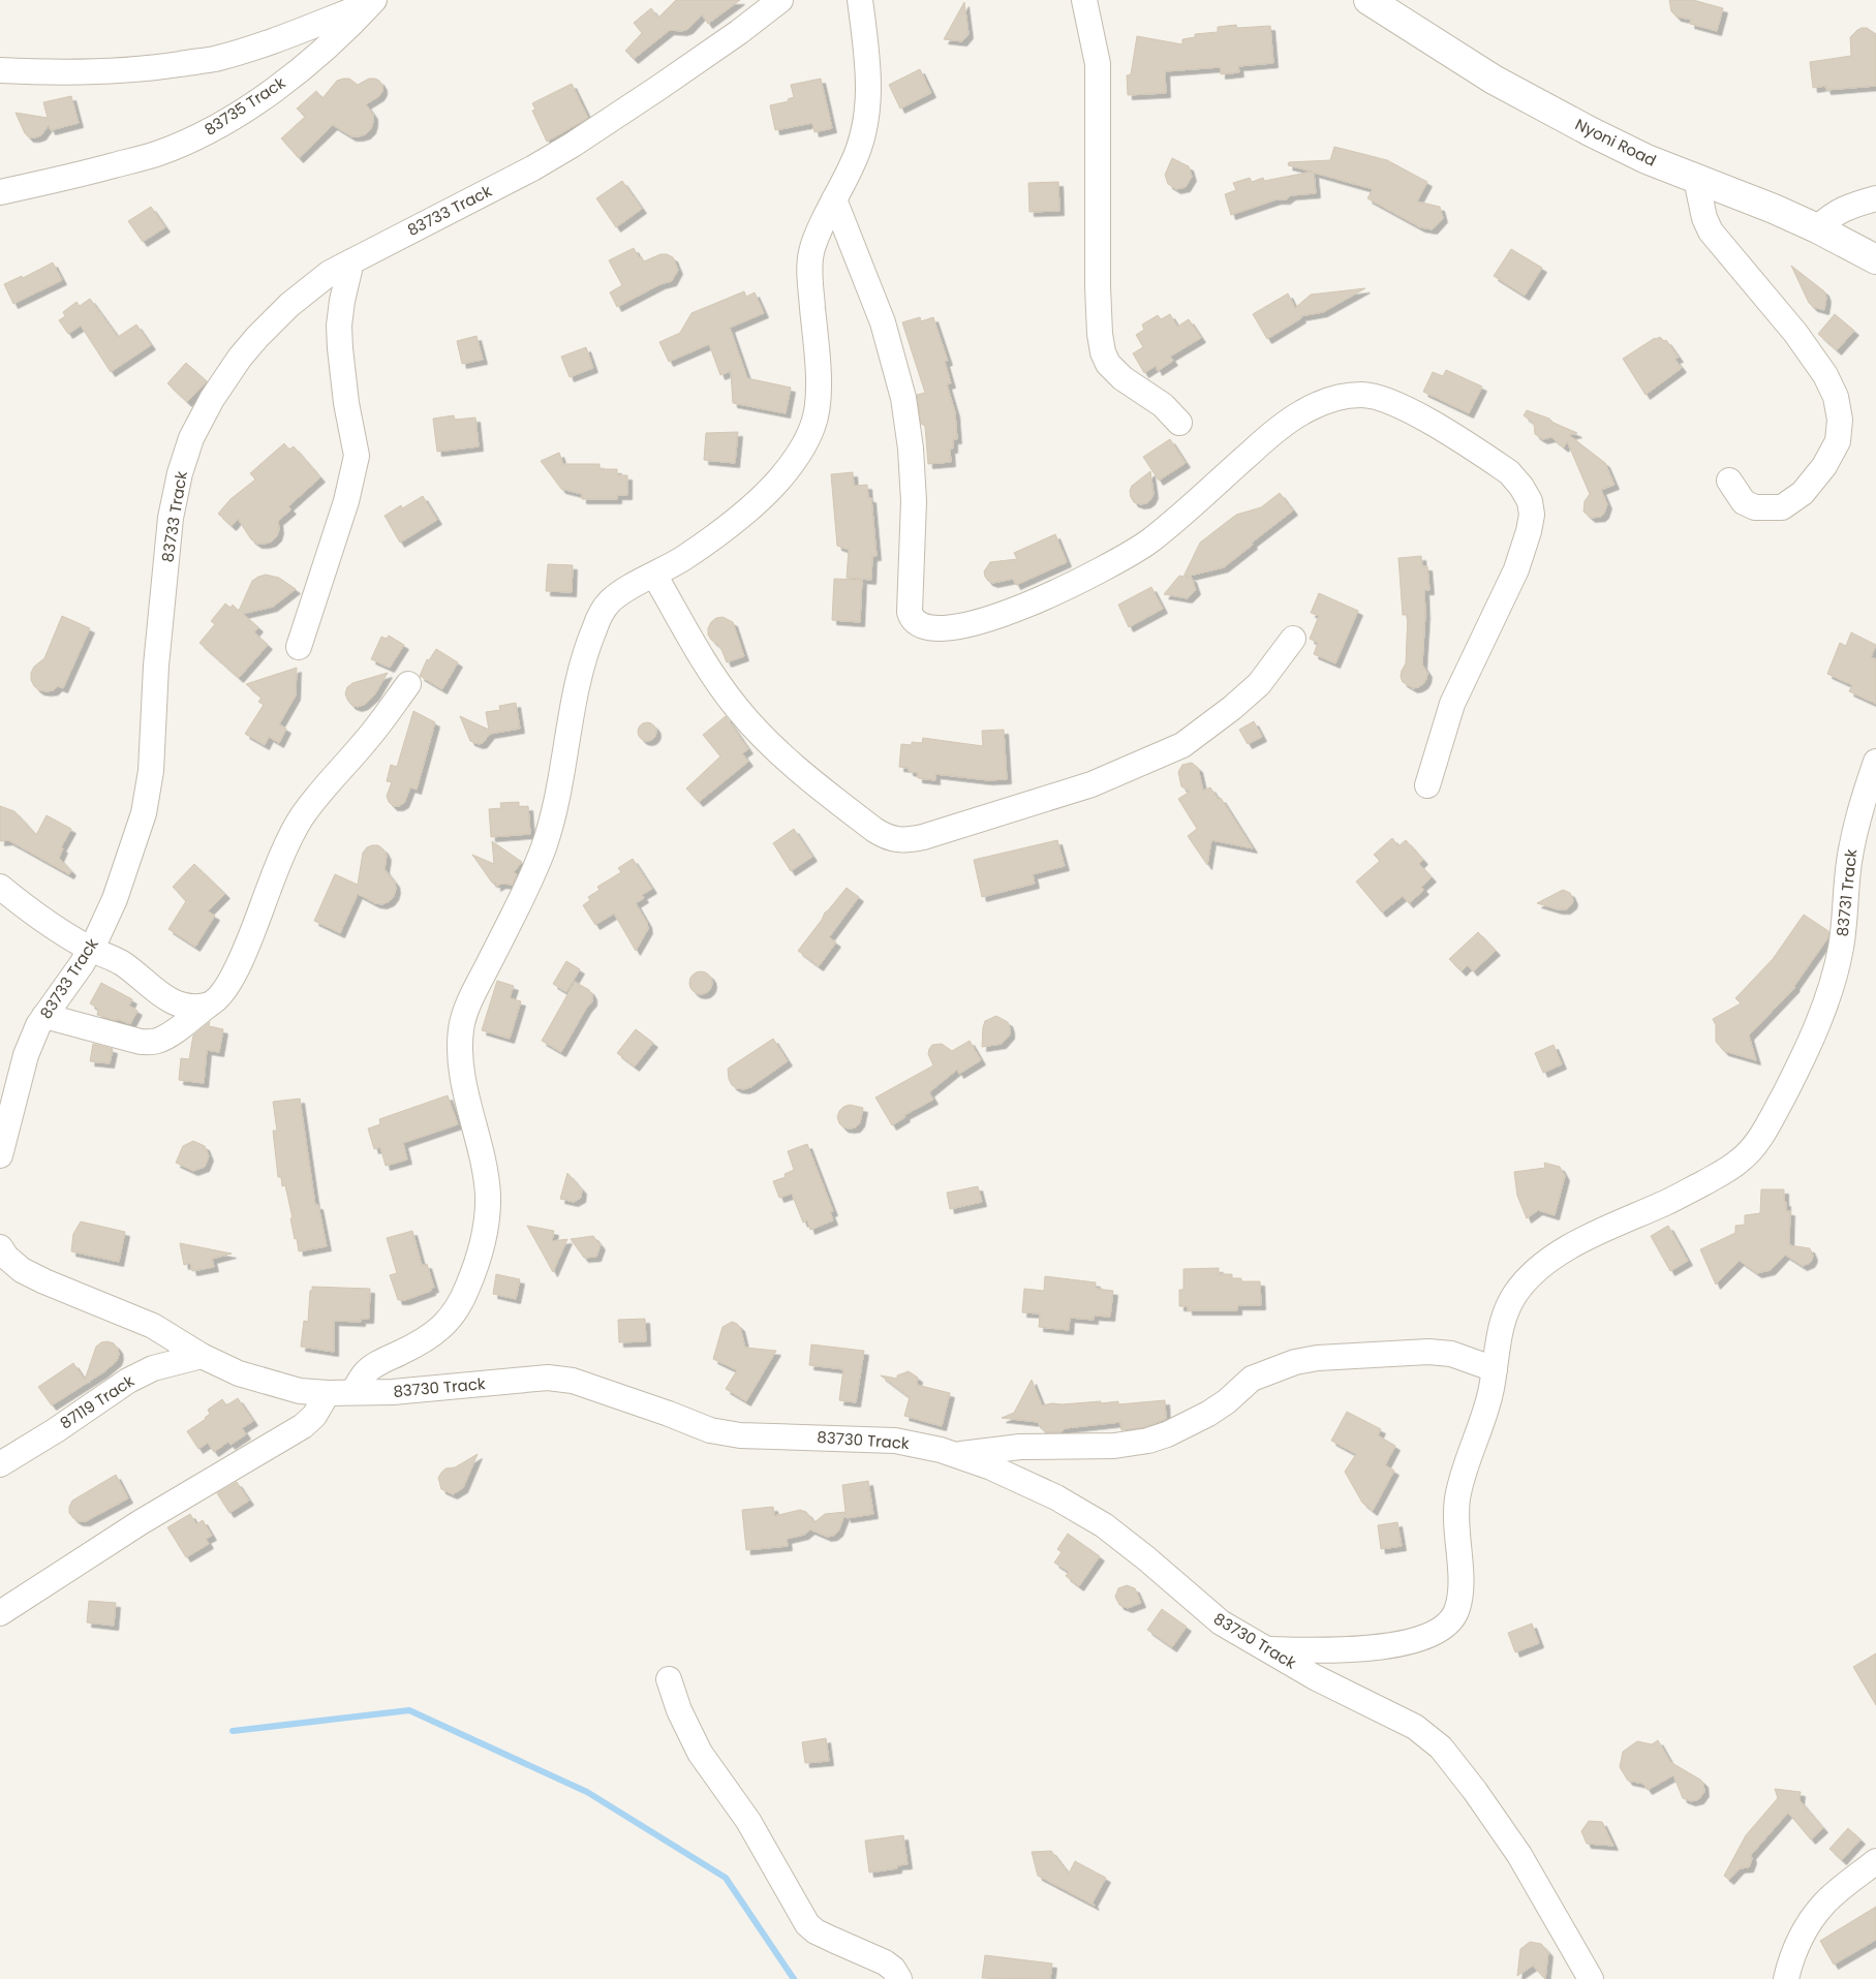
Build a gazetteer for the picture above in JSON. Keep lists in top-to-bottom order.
{
  "streets": {
    "street": [
      "83735 Track",
      "Nyoni Road",
      "83733 Track",
      "83731 Track",
      "83730 Track",
      "87119 Track"
    ]
  },
  "crossings": [
    ["83731 Track", "83730 Track"],
    ["83730 Track", "87119 Track"]
  ]
}
